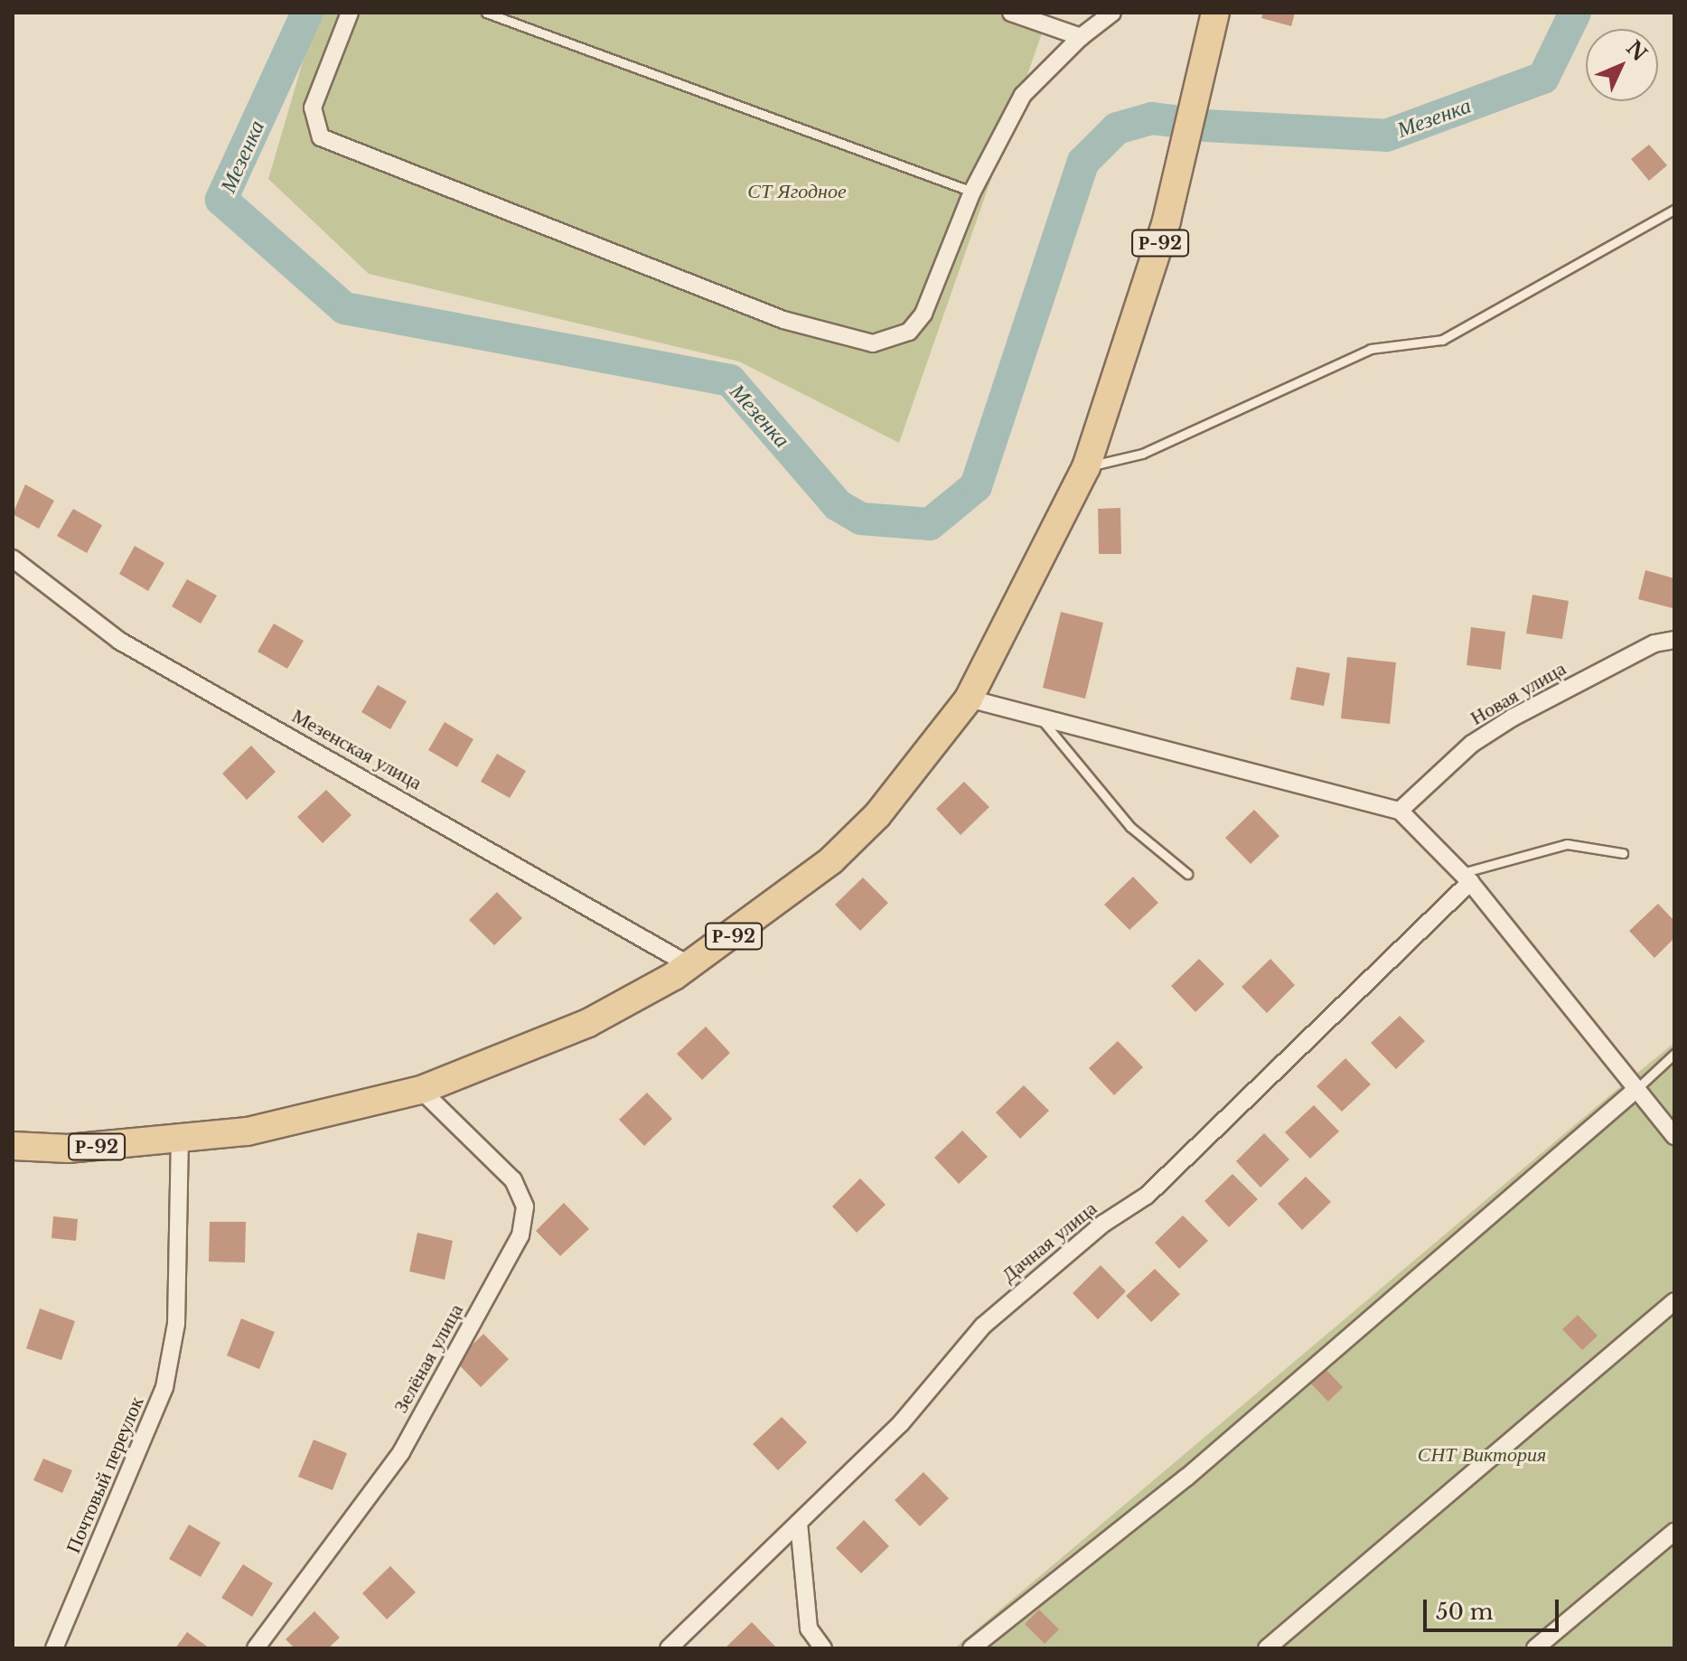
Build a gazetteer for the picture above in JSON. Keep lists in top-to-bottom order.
{
  "streets": {
    "main road": ["Р-92"],
    "street": [
      "Новая улица",
      "Мезенская улица",
      "Дачная улица",
      "Зелёная улица",
      "Почтовый переулок"
    ]
  },
  "crossings": [
    ["Р-92", "Мезенская улица"],
    ["Р-92", "Зелёная улица"],
    ["Р-92", "Почтовый переулок"]
  ],
  "water": ["Мезенка"],
  "parks": ["СТ Ягодное", "СНТ Виктория"],
  "scale_bar": "50 m",
  "north": "top right"
}
